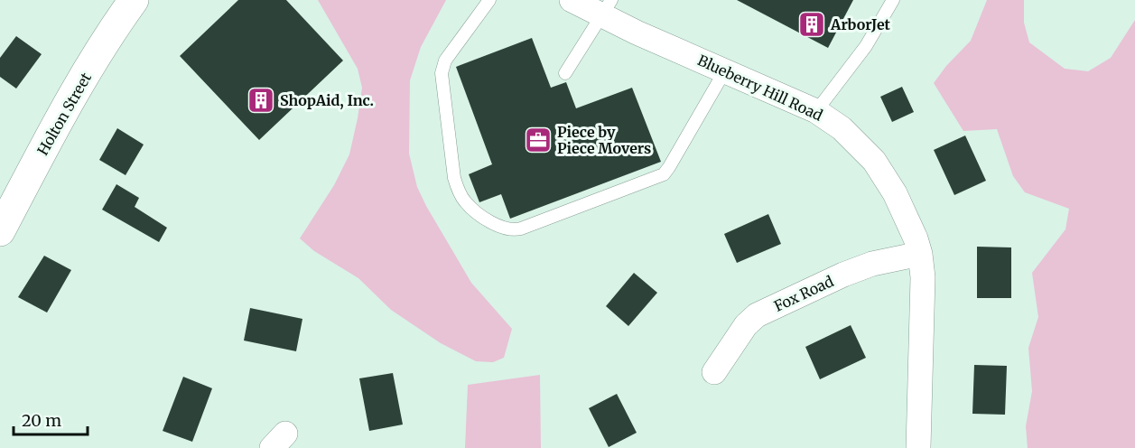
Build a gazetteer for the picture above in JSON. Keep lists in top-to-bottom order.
{
  "streets": {
    "street": ["Blueberry Hill Road", "Holton Street", "Fox Road"]
  },
  "crossings": [
    ["Blueberry Hill Road", "Fox Road"]
  ],
  "places": {
    "building": ["ArborJet", "ShopAid, Inc."],
    "office": ["Piece by Piece Movers"]
  },
  "scale_bar": "20 m"
}
